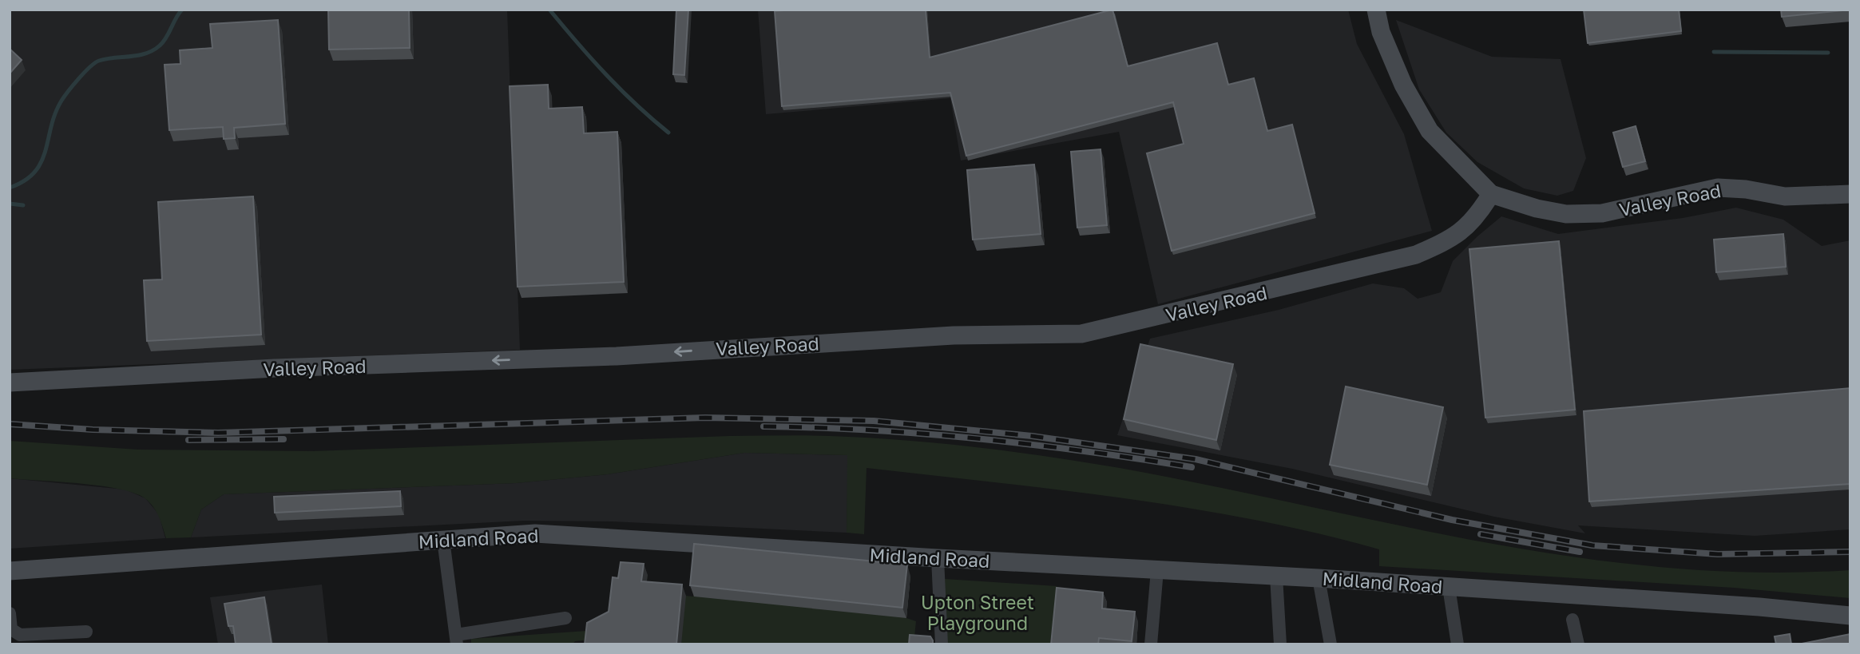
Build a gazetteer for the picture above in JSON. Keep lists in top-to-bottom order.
{
  "streets": {
    "street": ["Valley Road", "Midland Road"]
  },
  "one_way": ["Valley Road"],
  "parks": ["Upton Street Playground"]
}
